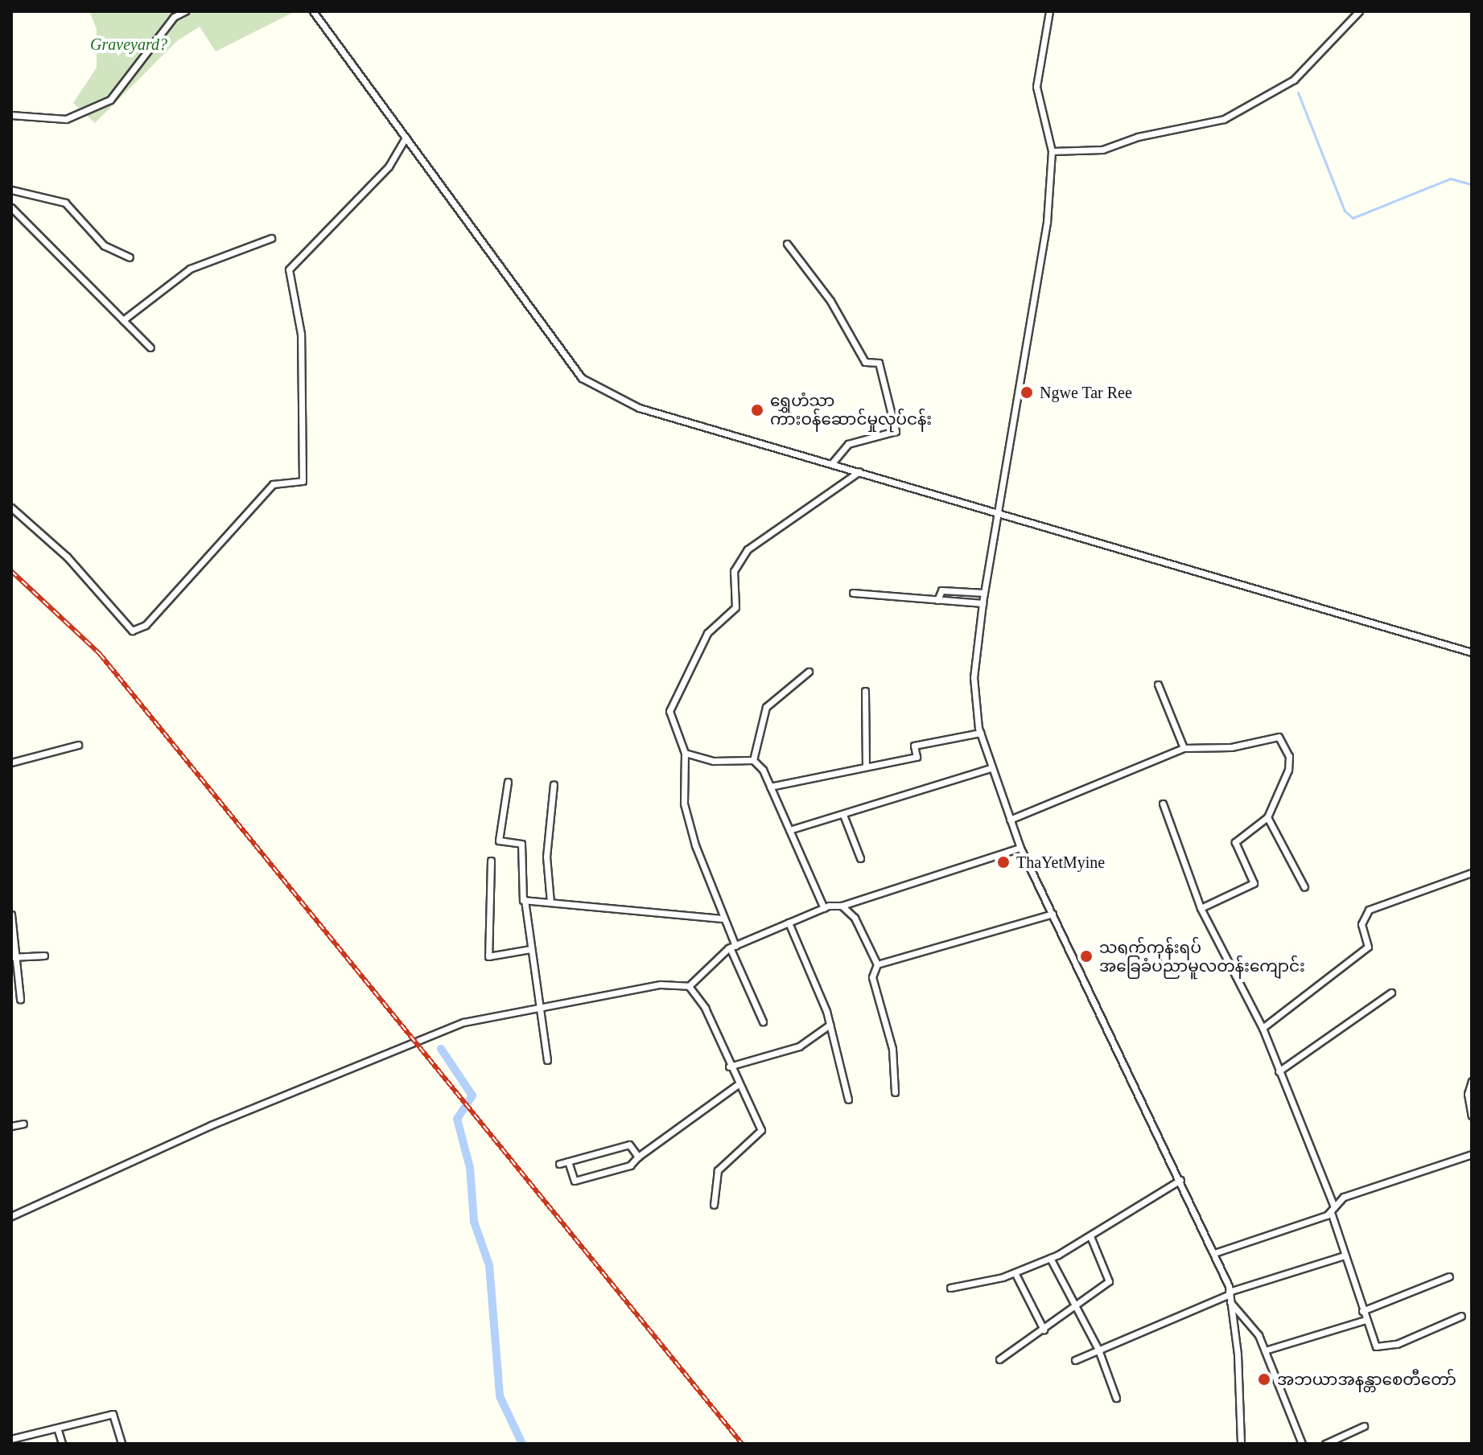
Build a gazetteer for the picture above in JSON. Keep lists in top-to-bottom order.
{
  "parks": ["Graveyard?"],
  "places": [
    "Ngwe Tar Ree",
    "ရွှေဟံသာ ကားဝန်ဆောင်မှုလုပ်ငန်း",
    "ThaYetMyine",
    "သရက်ကုန်းရပ် အခြေခံပညာမူလတန်းကျောင်း",
    "အဘယာအနန္တာစေတီတော်"
  ]
}
